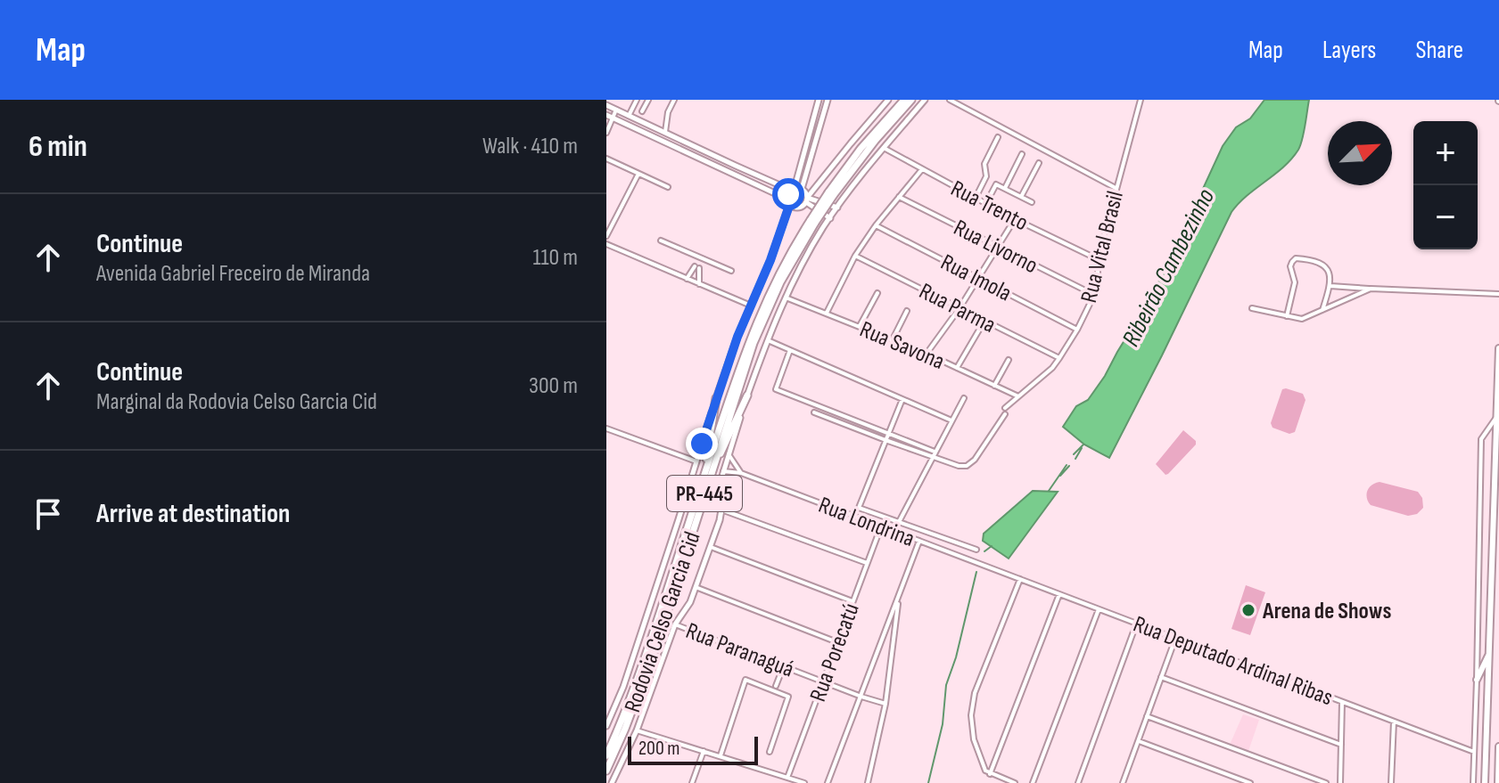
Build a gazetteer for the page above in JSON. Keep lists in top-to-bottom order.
{
  "streets": {
    "highway": ["PR-445", "Rodovia Celso Garcia Cid"],
    "street": [
      "Rua Trento",
      "Rua Livorno",
      "Rua Vital Brasil",
      "Rua Imola",
      "Rua Parma",
      "Rua Savona",
      "Rua Londrina",
      "Rua Paranaguá",
      "Rua Porecatú",
      "Rua Deputado Ardinal Ribas"
    ]
  },
  "crossings": [
    ["Rua Trento", "Rua Vital Brasil"],
    ["Rua Livorno", "Rua Vital Brasil"],
    ["Rua Vital Brasil", "Rua Imola"],
    ["Rua Vital Brasil", "Rua Parma"],
    ["Rua Vital Brasil", "Rua Savona"],
    ["PR-445", "Rua Londrina"],
    ["PR-445", "Rua Paranaguá"],
    ["Rua Londrina", "Rua Porecatú"],
    ["Rua Londrina", "Rua Deputado Ardinal Ribas"],
    ["Rua Paranaguá", "Rua Porecatú"]
  ],
  "water": ["Ribeirão Cambezinho"],
  "places": ["Arena de Shows"],
  "scale_bar": "200 m",
  "north": "top right",
  "page": {
    "header": "Map",
    "nav": ["Map", "Layers", "Share"],
    "heading": ["6 min", "Walk · 410 m"],
    "map_buttons": ["+", "−"],
    "list": [
      ["Continue", "Avenida Gabriel Freceiro de Miranda", "110 m"],
      ["Continue", "Marginal da Rodovia Celso Garcia Cid", "300 m"],
      "Arrive at destination"
    ],
    "scale": "200 m"
  }
}
